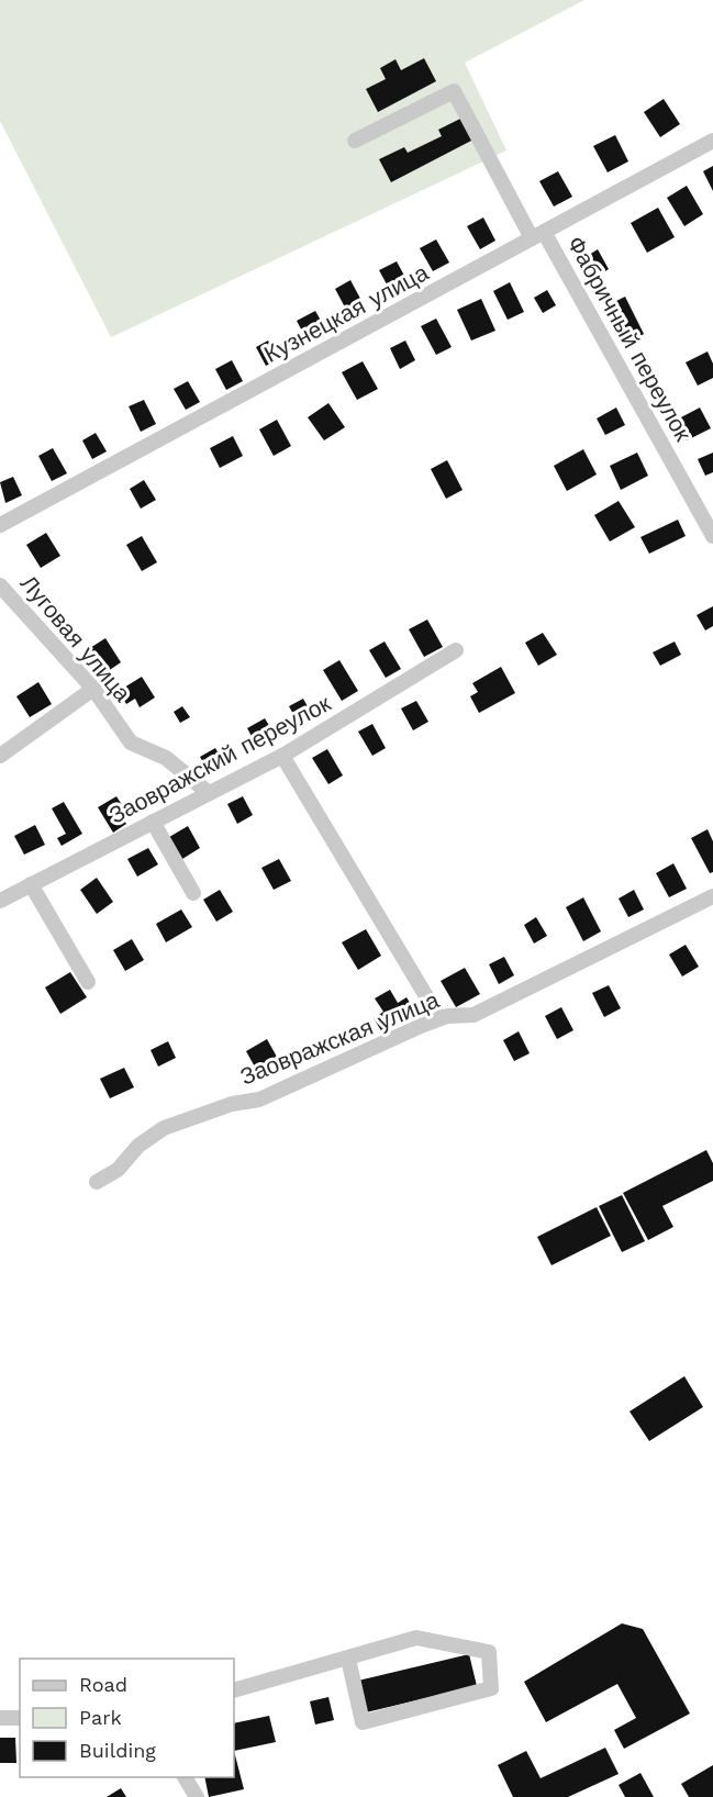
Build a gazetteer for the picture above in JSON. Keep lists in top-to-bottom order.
{
  "streets": {
    "street": [
      "Кузнецкая улица",
      "Фабричный переулок",
      "Луговая улица",
      "Заовражский переулок",
      "Заовражская улица"
    ]
  },
  "crossings": [
    ["Кузнецкая улица", "Фабричный переулок"],
    ["Луговая улица", "Заовражский переулок"]
  ],
  "legend": ["Road", "Park", "Building"]
}
